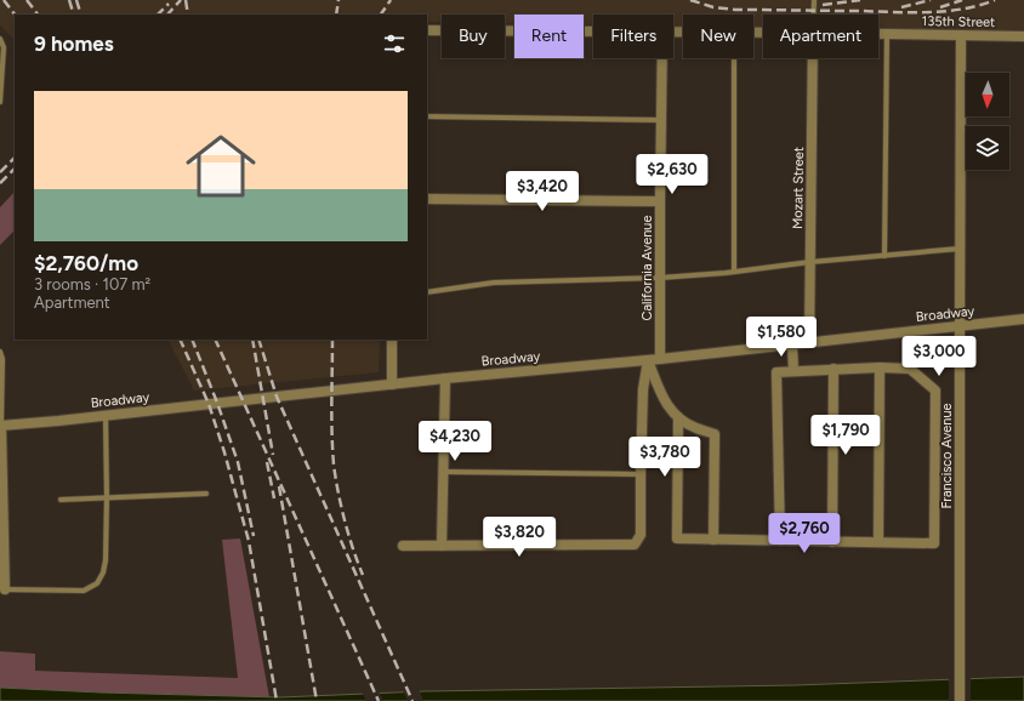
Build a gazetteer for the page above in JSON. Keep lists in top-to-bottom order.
{
  "streets": {
    "street": [
      "135th Street",
      "Mozart Street",
      "California Avenue",
      "Broadway",
      "Francisco Avenue"
    ]
  },
  "crossings": [
    ["135th Street", "Francisco Avenue"],
    ["Mozart Street", "Broadway"],
    ["California Avenue", "Broadway"],
    ["Broadway", "Francisco Avenue"]
  ],
  "north": "bottom",
  "page": {
    "chip": [
      "Buy",
      "Rent",
      "Filters",
      "New",
      "Apartment"
    ],
    "heading": "9 homes",
    "list": [
      {
        "name": "$2,760/mo",
        "note": "3 rooms · 107 m² · Apartment"
      }
    ],
    "price": [
      "$2,630",
      "$3,420",
      "$1,580",
      "$3,000",
      "$1,790",
      "$4,230",
      "$3,780",
      "$2,760",
      "$3,820"
    ]
  }
}
